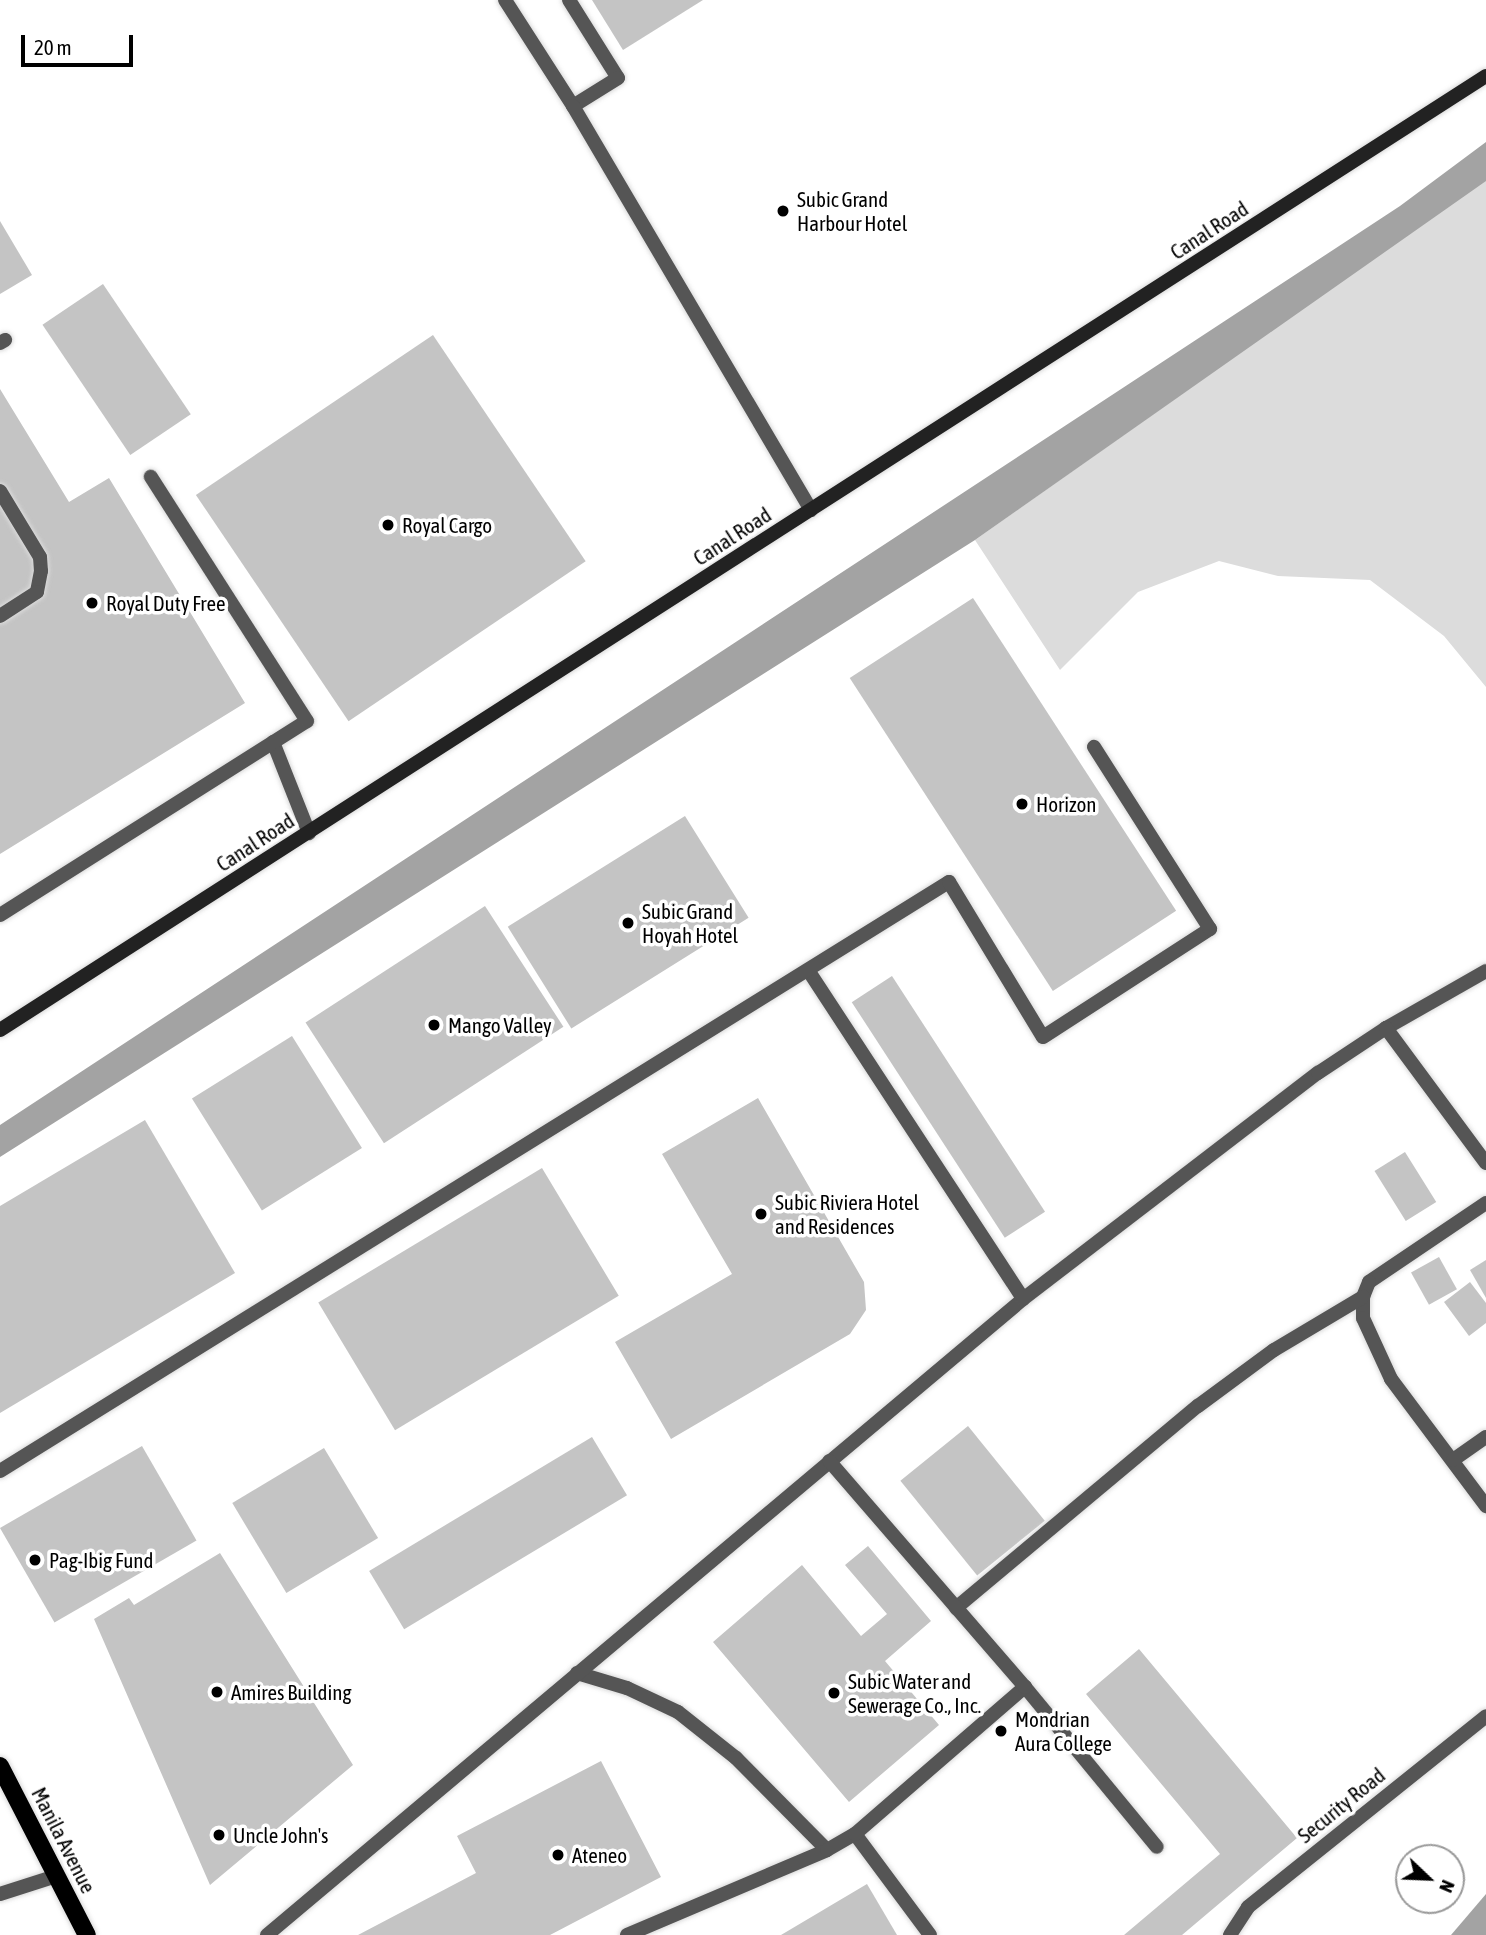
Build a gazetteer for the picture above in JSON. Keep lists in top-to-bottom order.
{
  "streets": {
    "main road": ["Canal Road", "Manila Avenue"],
    "street": ["Security Road"]
  },
  "places": [
    "Subic Grand Harbour Hotel",
    "Royal Cargo",
    "Royal Duty Free",
    "Horizon",
    "Subic Grand Hoyah Hotel",
    "Mango Valley",
    "Subic Riviera Hotel and Residences",
    "Pag-Ibig Fund",
    "Amires Building",
    "Subic Water and Sewerage Co., Inc.",
    "Mondrian Aura College",
    "Uncle John's",
    "Ateneo"
  ],
  "scale_bar": "20 m",
  "north": "bottom right"
}
